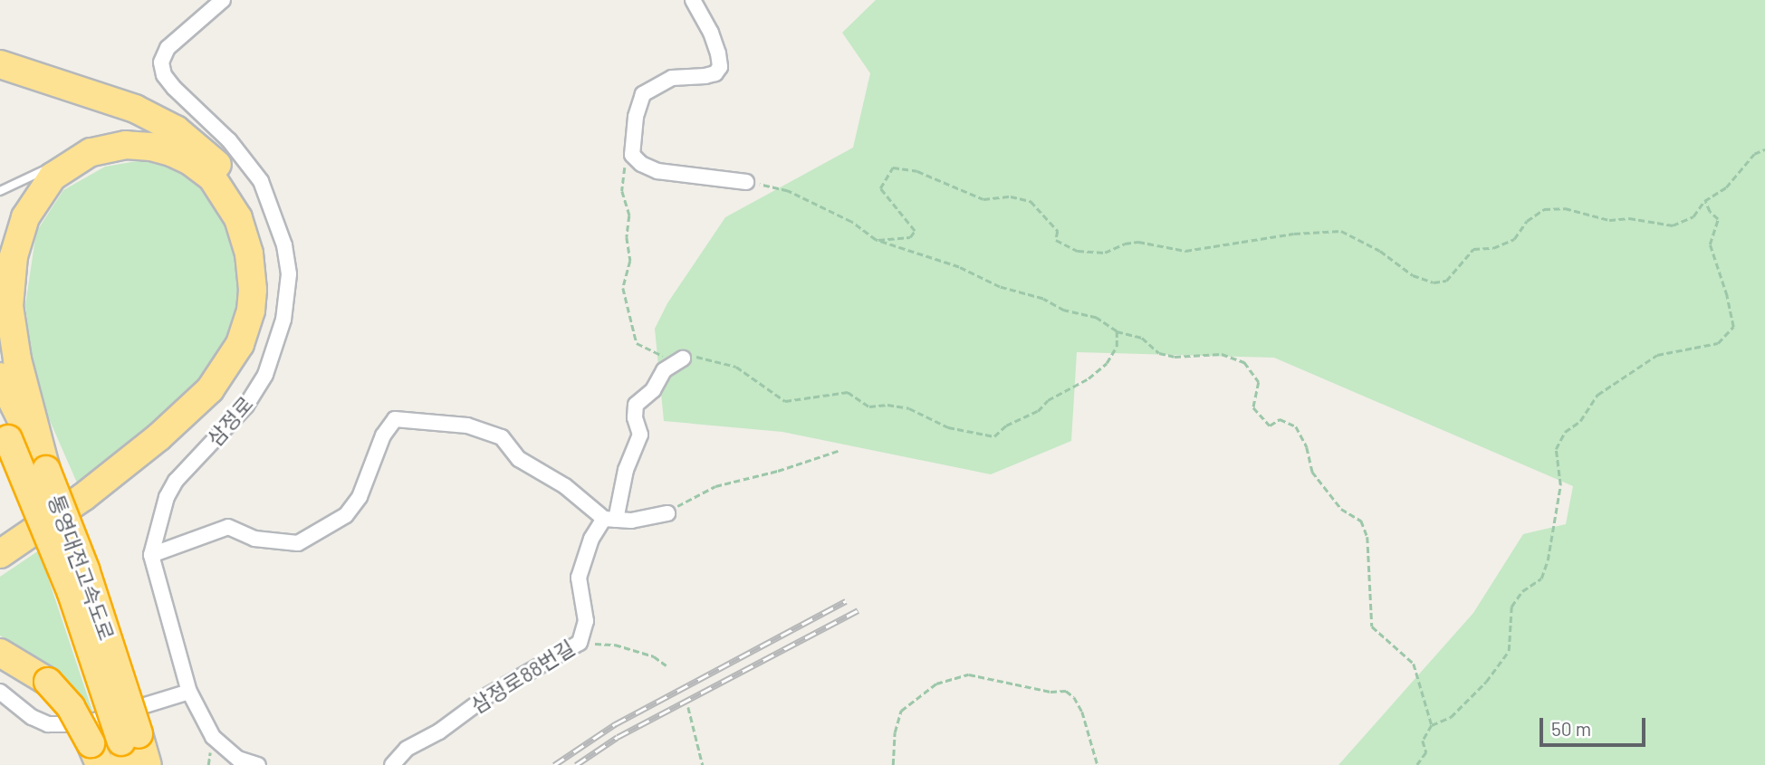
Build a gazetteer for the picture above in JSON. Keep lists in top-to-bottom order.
{
  "streets": {
    "highway": ["통영대전고속도로"],
    "street": ["삼정로", "삼정로88번길"]
  },
  "scale_bar": "50 m"
}
